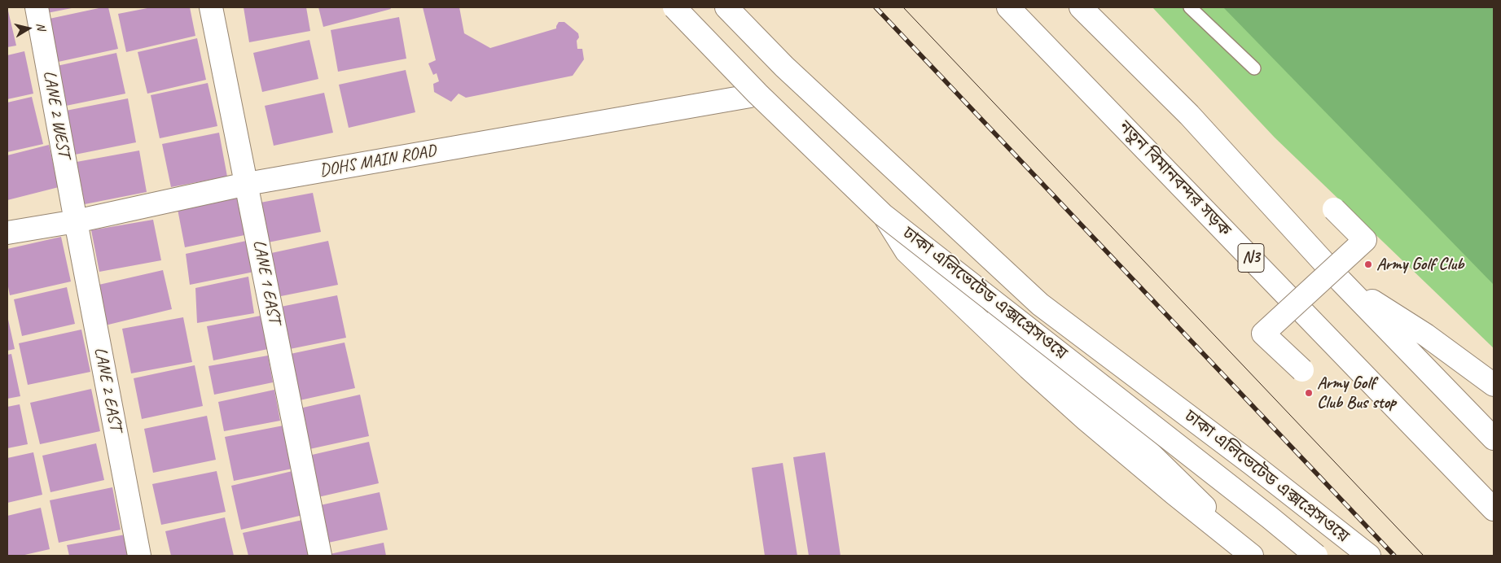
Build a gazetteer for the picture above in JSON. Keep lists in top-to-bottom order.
{
  "streets": {
    "main road": [
      "LANE 2 WEST",
      "DOHS MAIN ROAD",
      "নতুন বিমানবন্দর সড়ক",
      "N3",
      "LANE 1 EAST",
      "ঢাকা এলিভেটেড এক্সপ্রেসওয়ে",
      "LANE 2 EAST"
    ]
  },
  "crossings": [
    ["LANE 2 WEST", "DOHS MAIN ROAD"],
    ["LANE 2 WEST", "LANE 2 EAST"],
    ["DOHS MAIN ROAD", "LANE 1 EAST"],
    ["DOHS MAIN ROAD", "LANE 2 EAST"]
  ],
  "places": ["Army Golf Club", "Army Golf Club Bus stop"],
  "north": "right"
}
